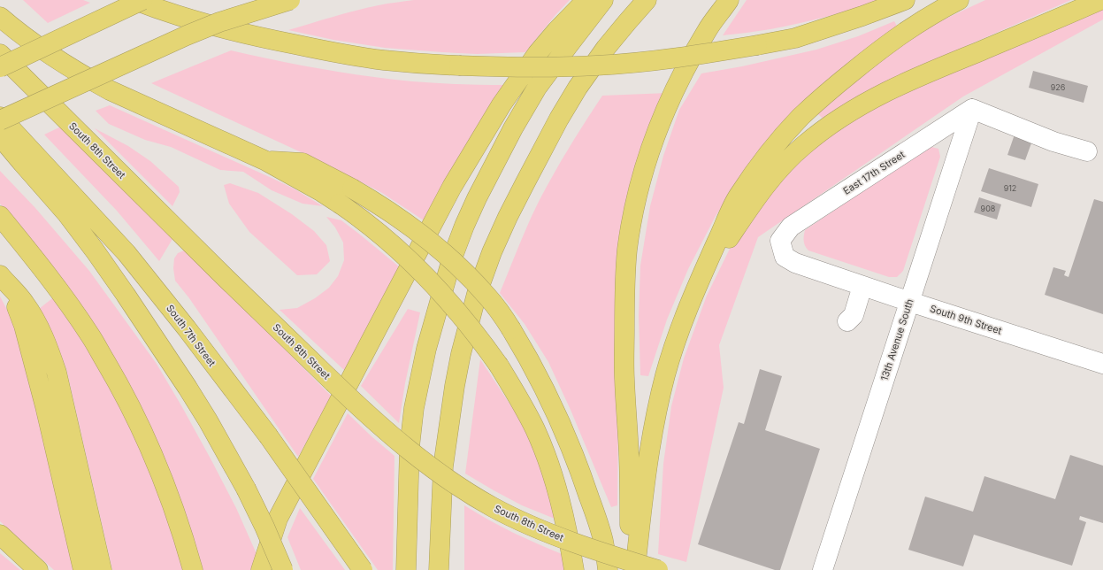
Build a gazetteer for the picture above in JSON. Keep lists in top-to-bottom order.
{
  "streets": {
    "highway": ["South 8th Street", "South 7th Street"],
    "street": ["East 17th Street", "South 9th Street", "13th Avenue South"]
  },
  "crossings": [
    ["East 17th Street", "South 9th Street"],
    ["East 17th Street", "13th Avenue South"],
    ["South 9th Street", "13th Avenue South"]
  ],
  "house_numbers": ["926", "912", "908"]
}
